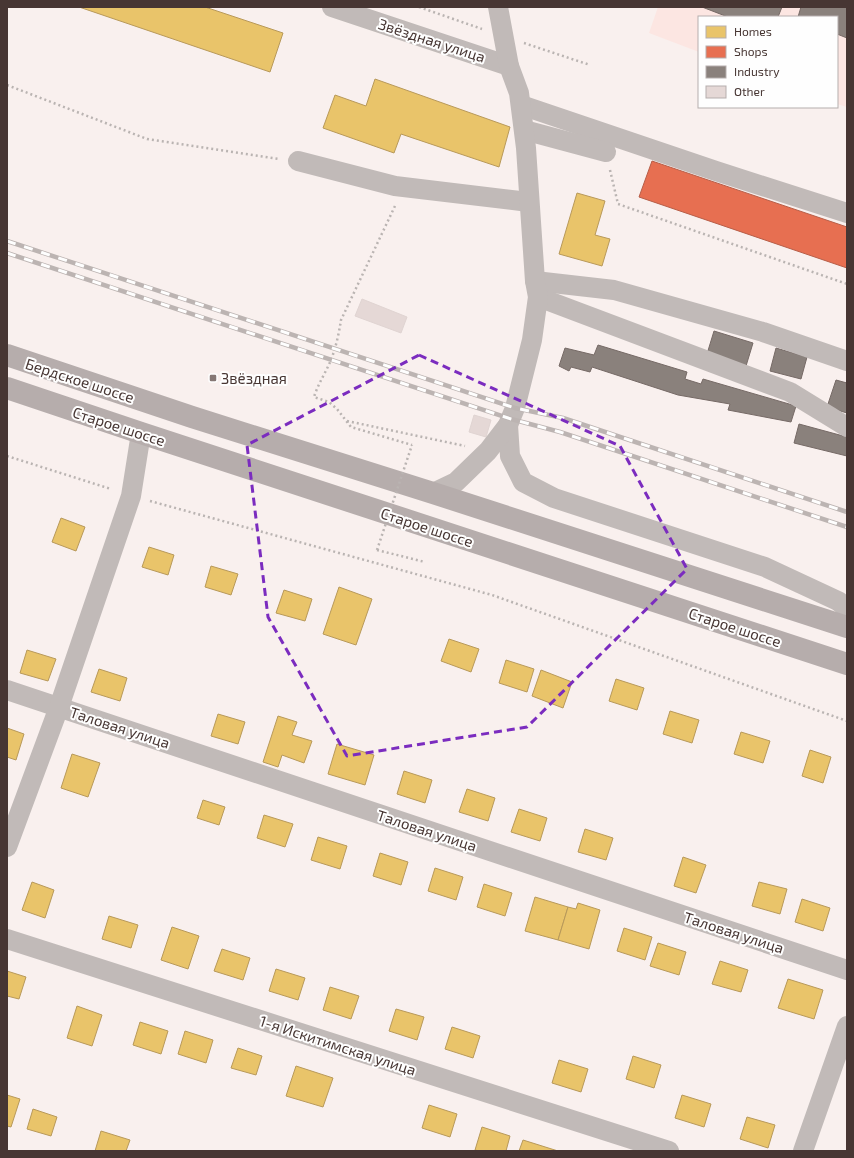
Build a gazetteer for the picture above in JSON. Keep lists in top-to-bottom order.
{
  "streets": {
    "highway": ["Бердское шоссе", "Старое шоссе"],
    "street": ["Звёздная улица", "Таловая улица", "1-я Искитимская улица"]
  },
  "crossings": [
    ["Бердское шоссе", "Старое шоссе"]
  ],
  "places": {
    "transit": ["Звёздная"]
  },
  "legend": [
    "Homes",
    "Shops",
    "Industry",
    "Other"
  ]
}
